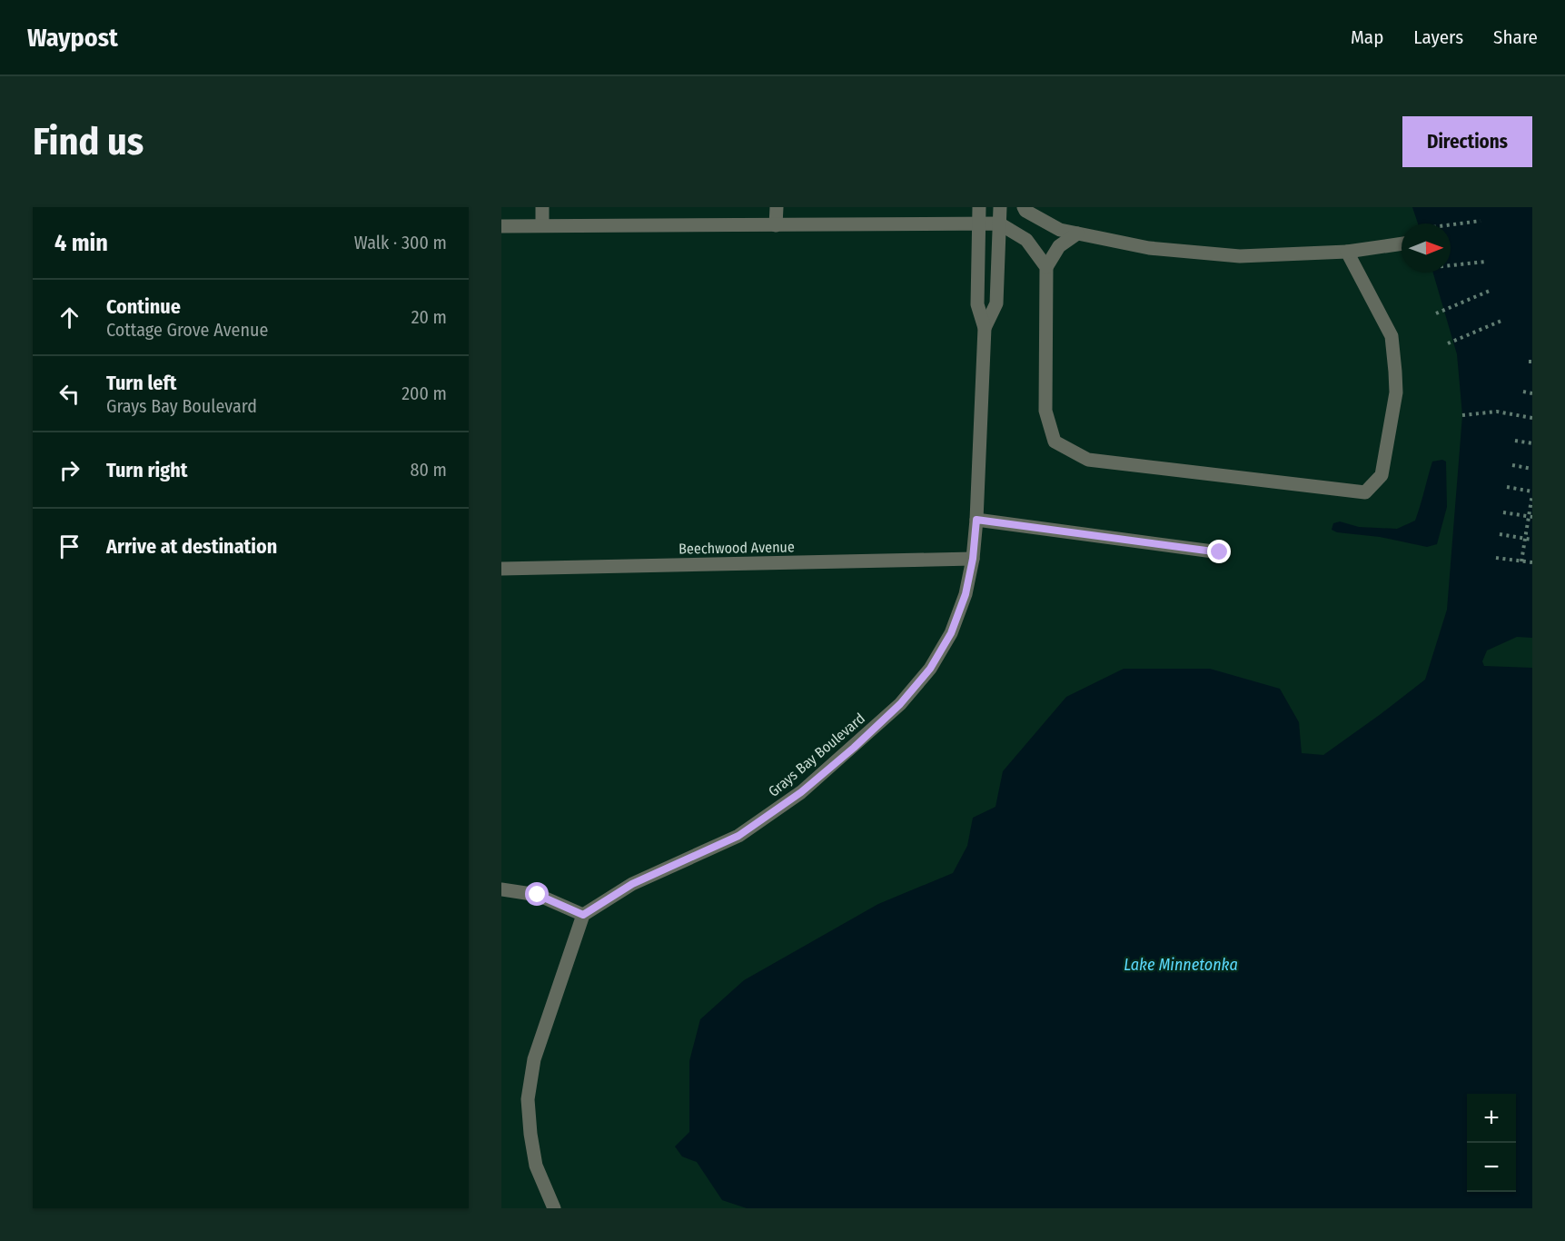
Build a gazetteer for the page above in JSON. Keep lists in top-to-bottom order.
{
  "streets": {
    "street": ["Beechwood Avenue", "Grays Bay Boulevard"]
  },
  "crossings": [
    ["Beechwood Avenue", "Grays Bay Boulevard"]
  ],
  "water": ["Lake Minnetonka"],
  "north": "right",
  "page": {
    "header": "Waypost",
    "nav": ["Map", "Layers", "Share"],
    "buttons": "Directions",
    "title": "Find us",
    "heading": ["4 min", "Walk · 300 m"],
    "list": [
      ["Continue", "Cottage Grove Avenue", "20 m"],
      ["Turn left", "Grays Bay Boulevard", "200 m"],
      ["Turn right", "80 m"],
      "Arrive at destination"
    ],
    "map_buttons": ["+", "−"]
  }
}
